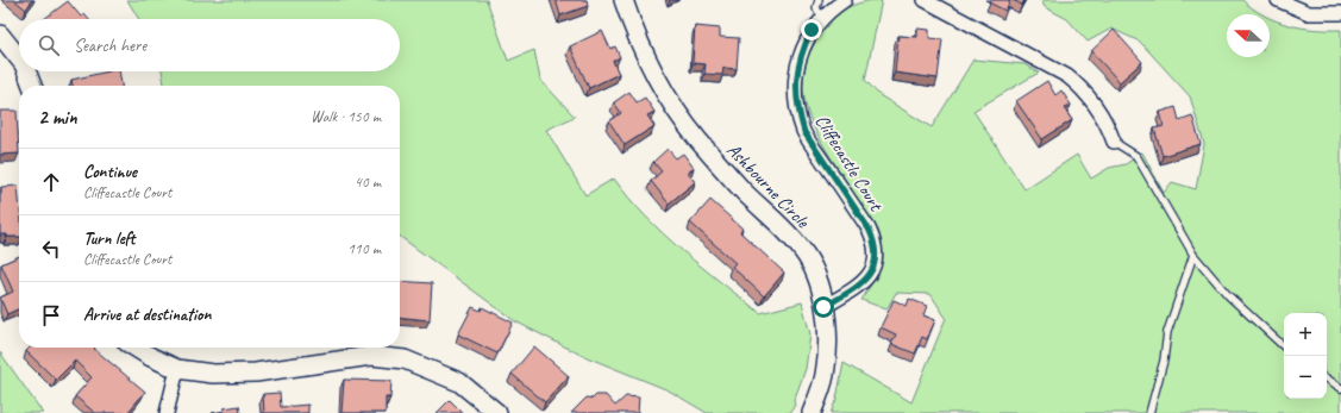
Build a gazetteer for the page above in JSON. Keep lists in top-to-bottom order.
{
  "streets": {
    "street": ["Cliffecastle Court", "Ashbourne Circle"]
  },
  "crossings": [
    ["Cliffecastle Court", "Ashbourne Circle"]
  ],
  "north": "left",
  "page": {
    "search": "Search here",
    "heading": ["2 min", "Walk · 150 m"],
    "list": [
      ["Continue", "Cliffecastle Court", "40 m"],
      ["Turn left", "Cliffecastle Court", "110 m"],
      "Arrive at destination"
    ],
    "map_buttons": ["+", "−"]
  }
}
